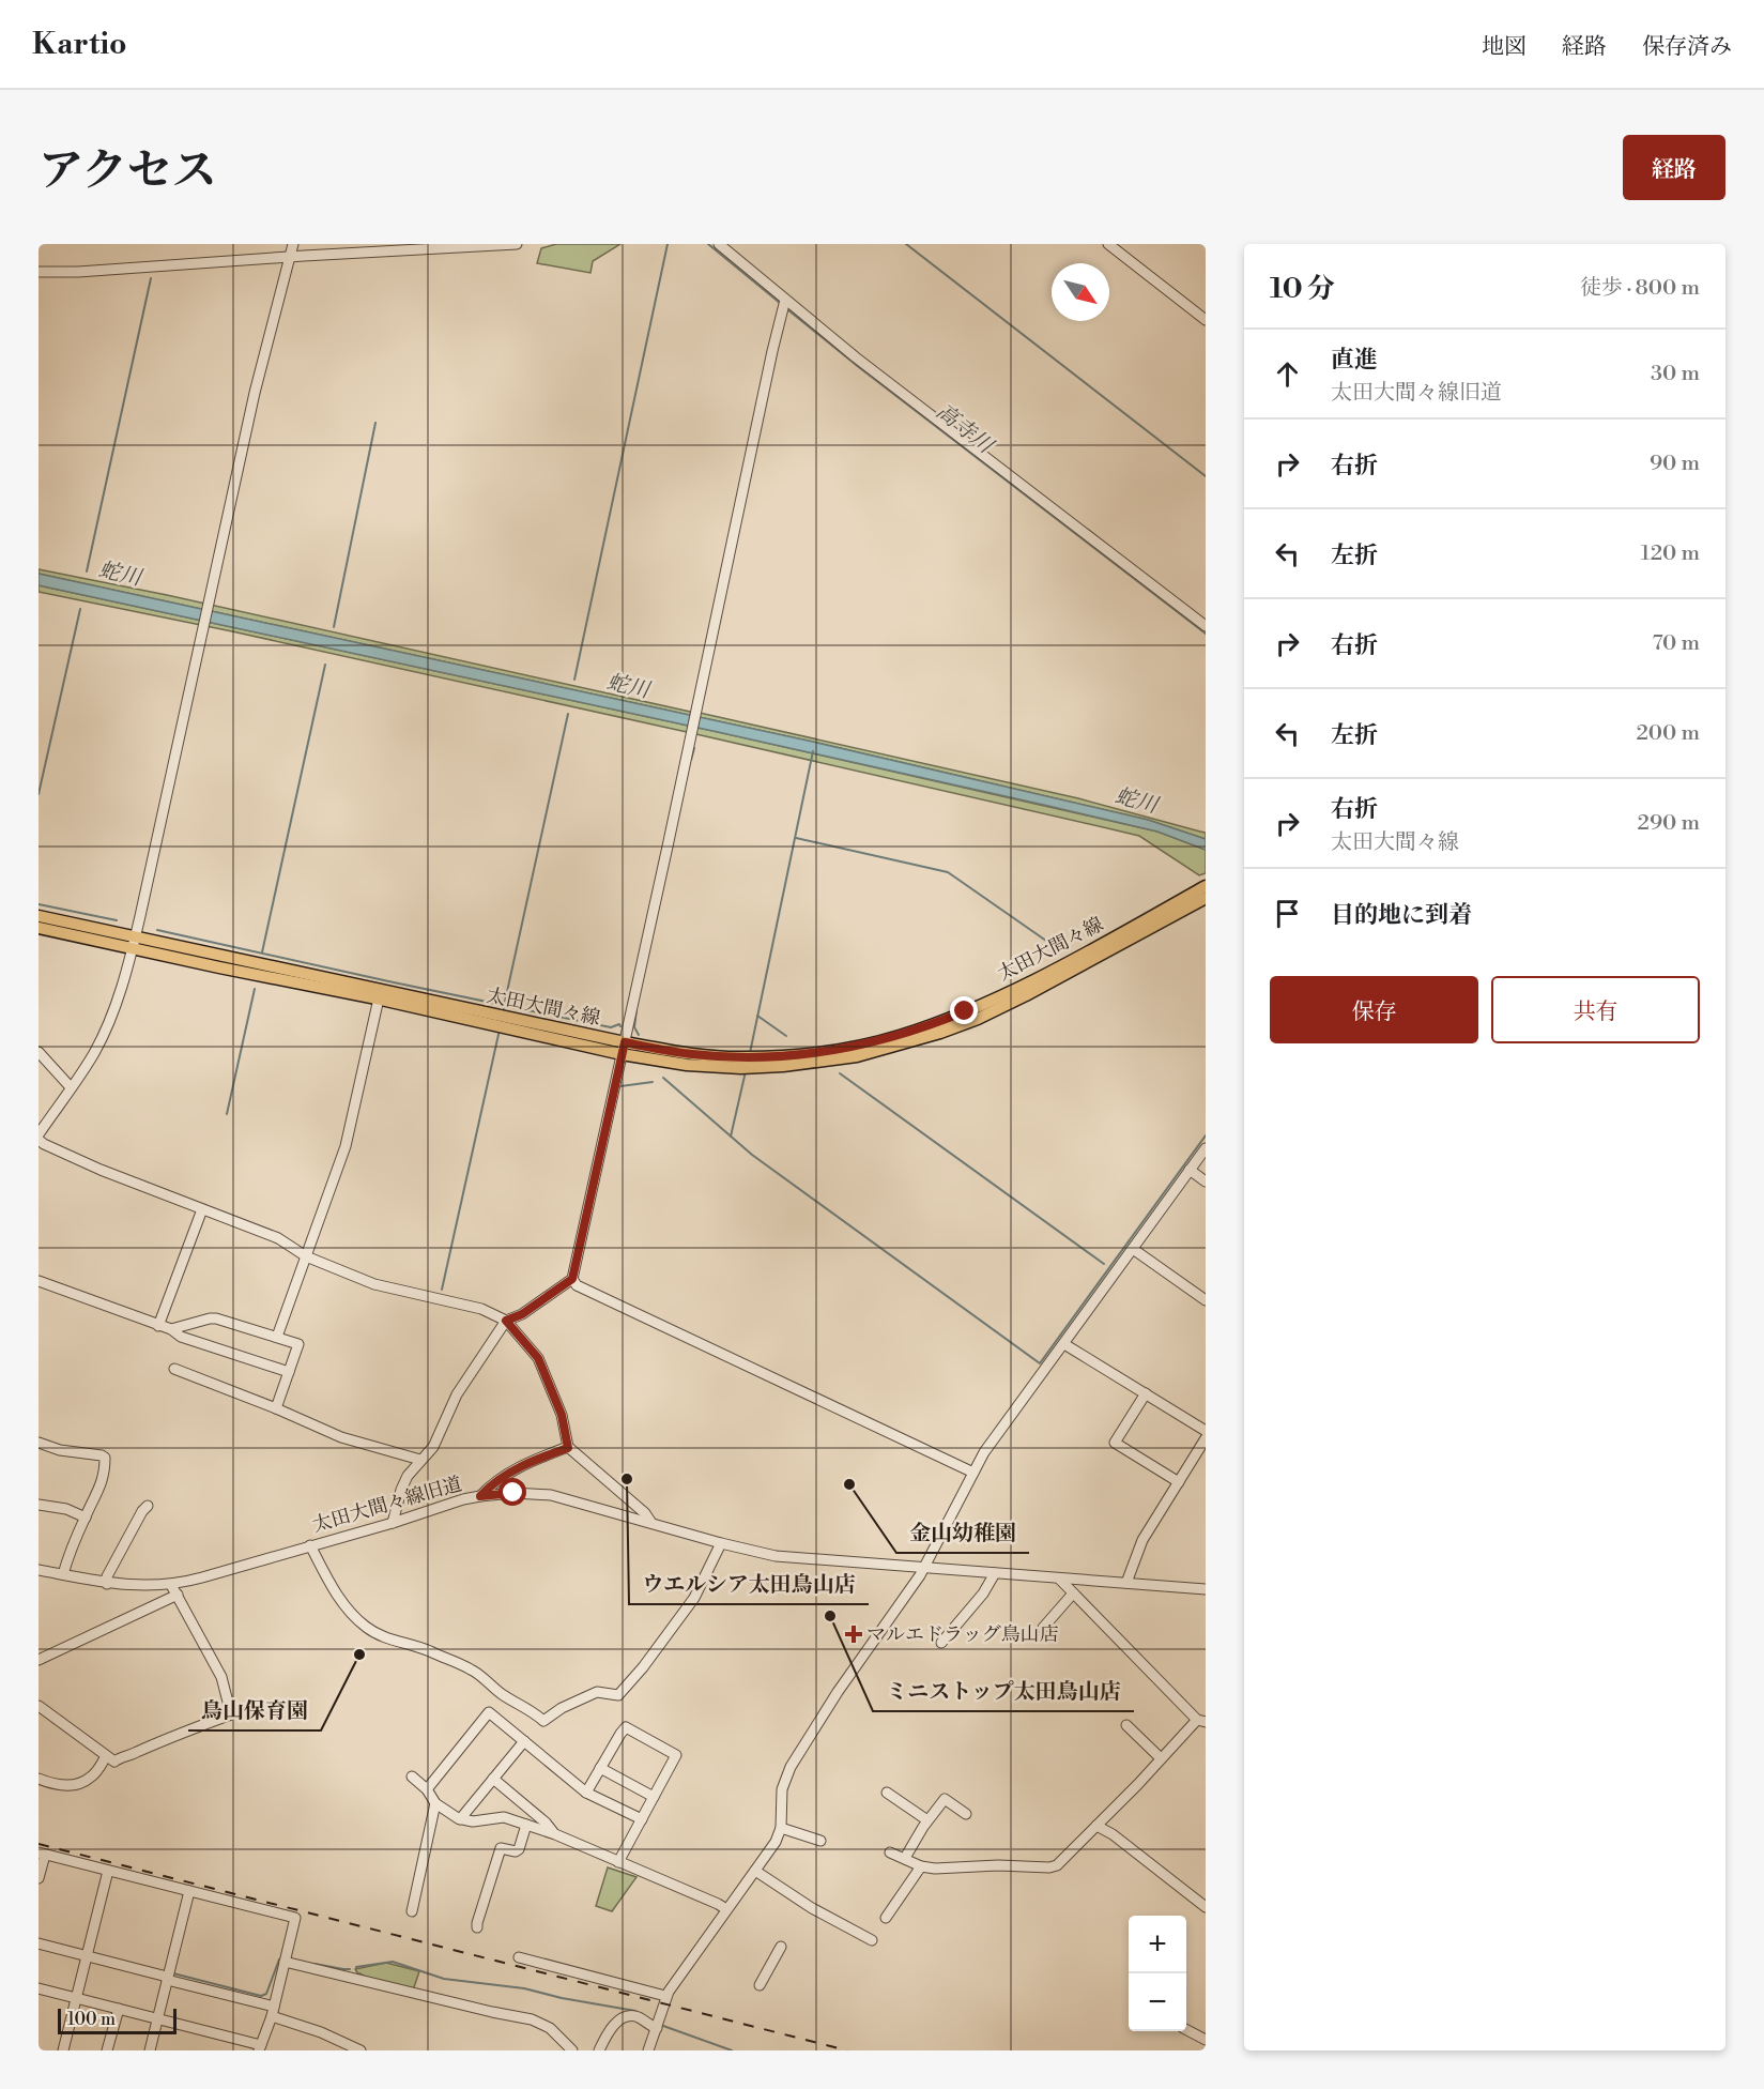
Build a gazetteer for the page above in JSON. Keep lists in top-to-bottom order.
{
  "streets": {
    "main road": ["太田大間々線"],
    "street": ["太田大間々線旧道"]
  },
  "water": ["高寺川", "蛇川"],
  "places": {
    "other": [
      "ウエルシア太田鳥山店",
      "金山幼稚園",
      "ミニストップ太田鳥山店",
      "鳥山保育園"
    ],
    "health": ["マルエドラッグ鳥山店"]
  },
  "scale_bar": "100 m",
  "north": "bottom right",
  "page": {
    "header": "Kartio",
    "nav": ["地図", "経路", "保存済み"],
    "title": "アクセス",
    "buttons": [
      "経路",
      ["保存", "共有"]
    ],
    "heading": ["10 分", "徒歩 · 800 m"],
    "list": [
      ["直進", "太田大間々線旧道", "30 m"],
      ["右折", "90 m"],
      ["左折", "120 m"],
      ["右折", "70 m"],
      ["左折", "200 m"],
      ["右折", "太田大間々線", "290 m"],
      "目的地に到着"
    ],
    "map_buttons": ["+", "−"],
    "scale": "100 m"
  }
}
